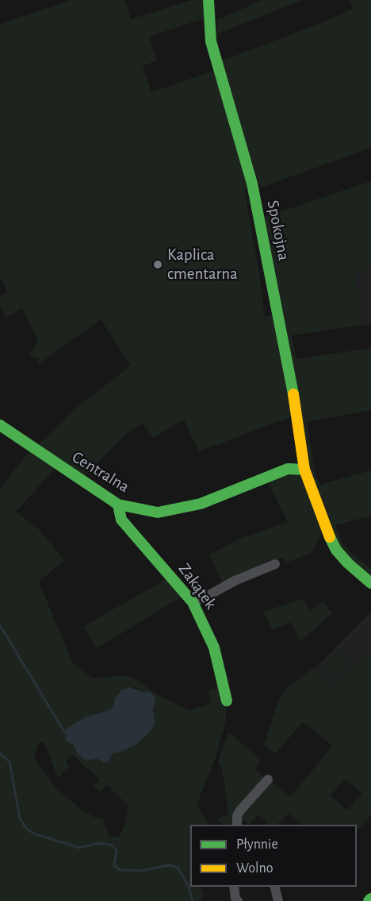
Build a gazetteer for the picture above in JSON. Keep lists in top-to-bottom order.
{
  "streets": {
    "street": ["Spokojna", "Centralna", "Zakątek"]
  },
  "crossings": [
    ["Spokojna", "Centralna"],
    ["Centralna", "Zakątek"]
  ],
  "places": ["Kaplica cmentarna"],
  "legend": ["Płynnie", "Wolno"]
}
